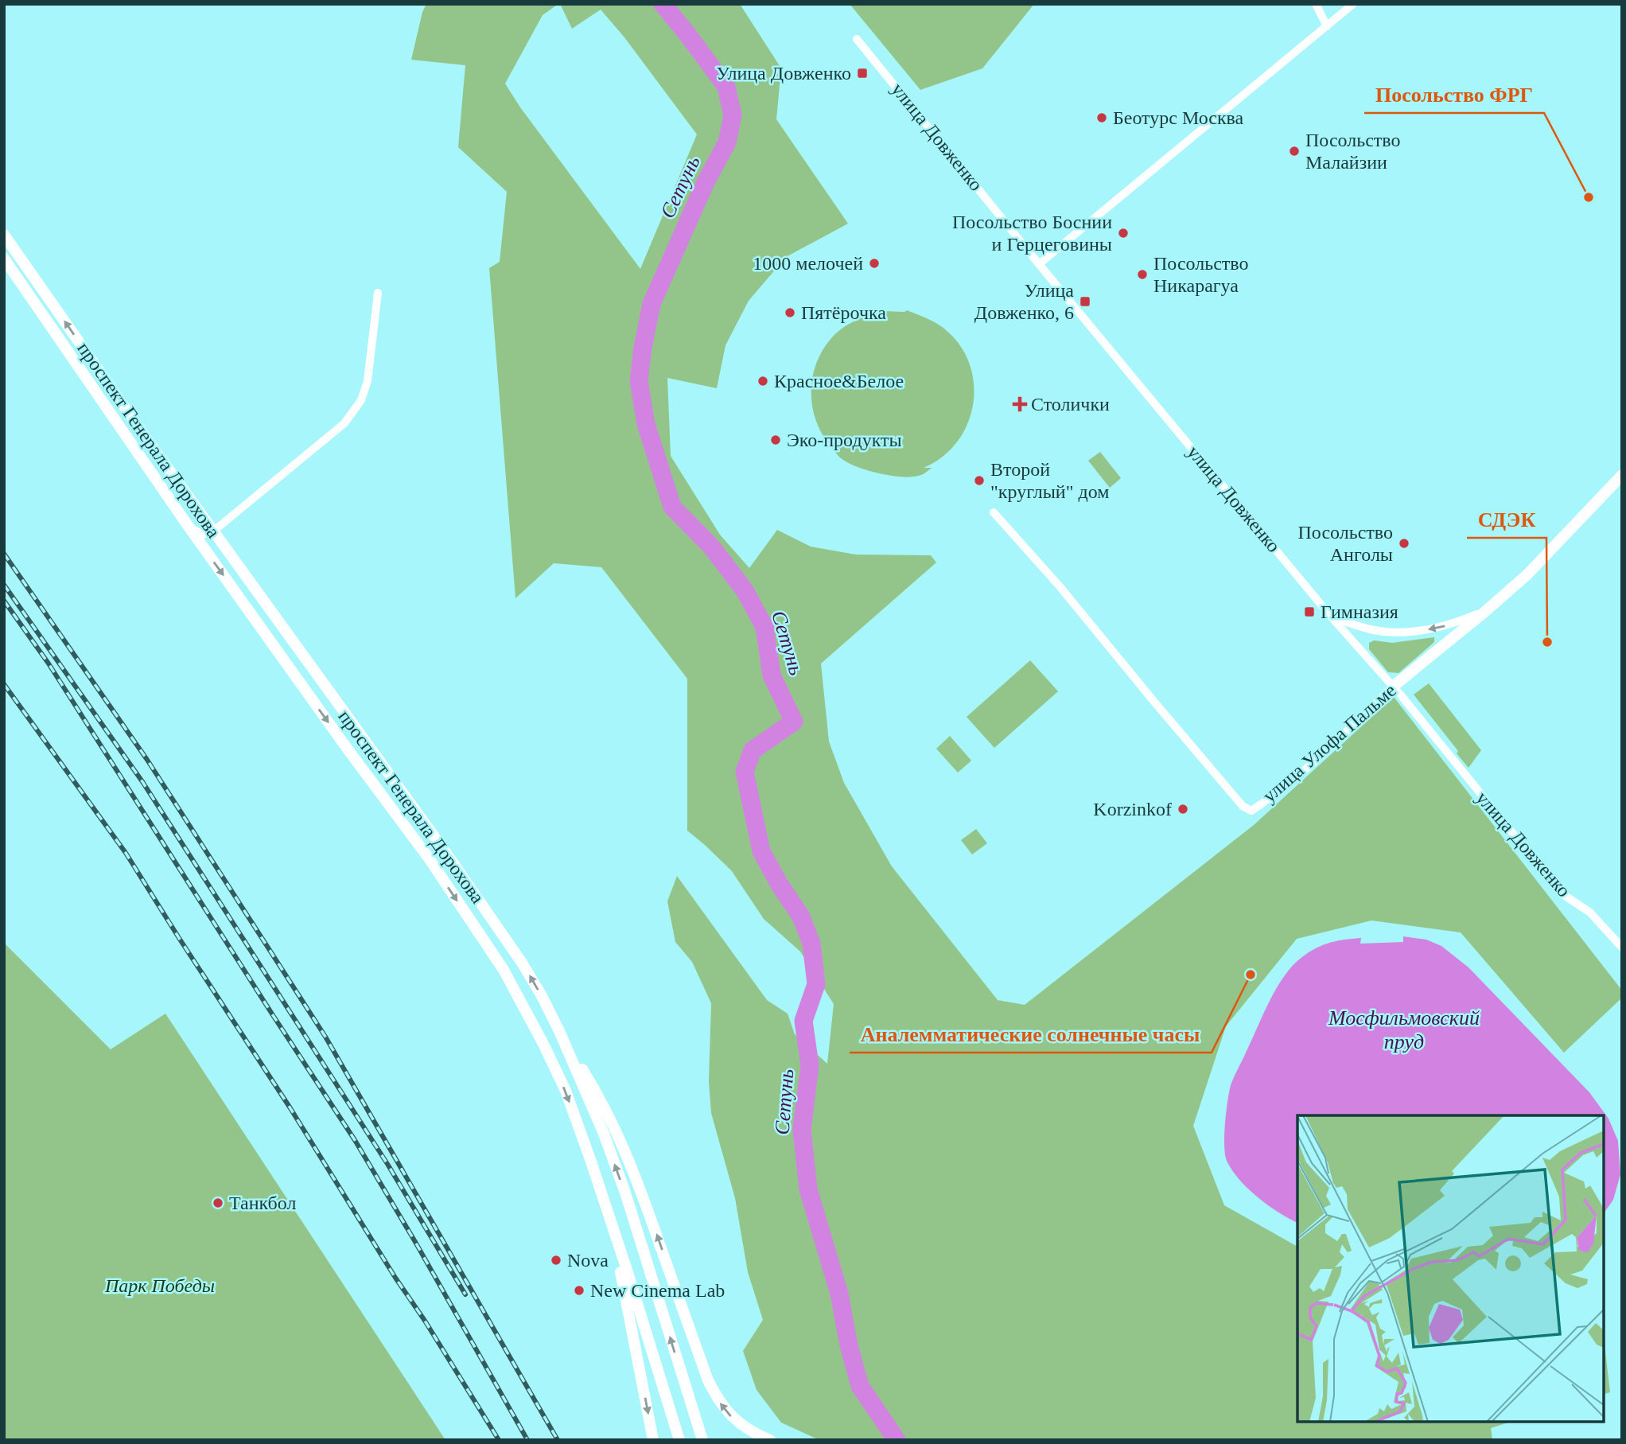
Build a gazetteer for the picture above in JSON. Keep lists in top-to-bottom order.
{
  "streets": {
    "main road": ["проспект Генерала Дорохова", "улица Улофа Пальме"],
    "street": ["улица Довженко"]
  },
  "crossings": [
    ["улица Довженко", "улица Улофа Пальме"]
  ],
  "water": ["Сетунь", "Мосфильмовский пруд"],
  "parks": ["Парк Победы"],
  "places": {
    "transit": ["Улица Довженко", "Улица Довженко, 6", "Гимназия"],
    "other": [
      "Беотурс Москва",
      "Посольство Малайзии",
      "Посольство ФРГ",
      "Посольство Боснии и Герцеговины",
      "1000 мелочей",
      "Посольство Никарагуа",
      "Пятёрочка",
      "Красное&Белое",
      "Эко-продукты",
      "Второй \"круглый\" дом",
      "Посольство Анголы",
      "СДЭК",
      "Korzinkof",
      "Аналемматические солнечные часы",
      "Танкбол",
      "Nova",
      "New Cinema Lab"
    ],
    "health": ["Столички"]
  }
}
